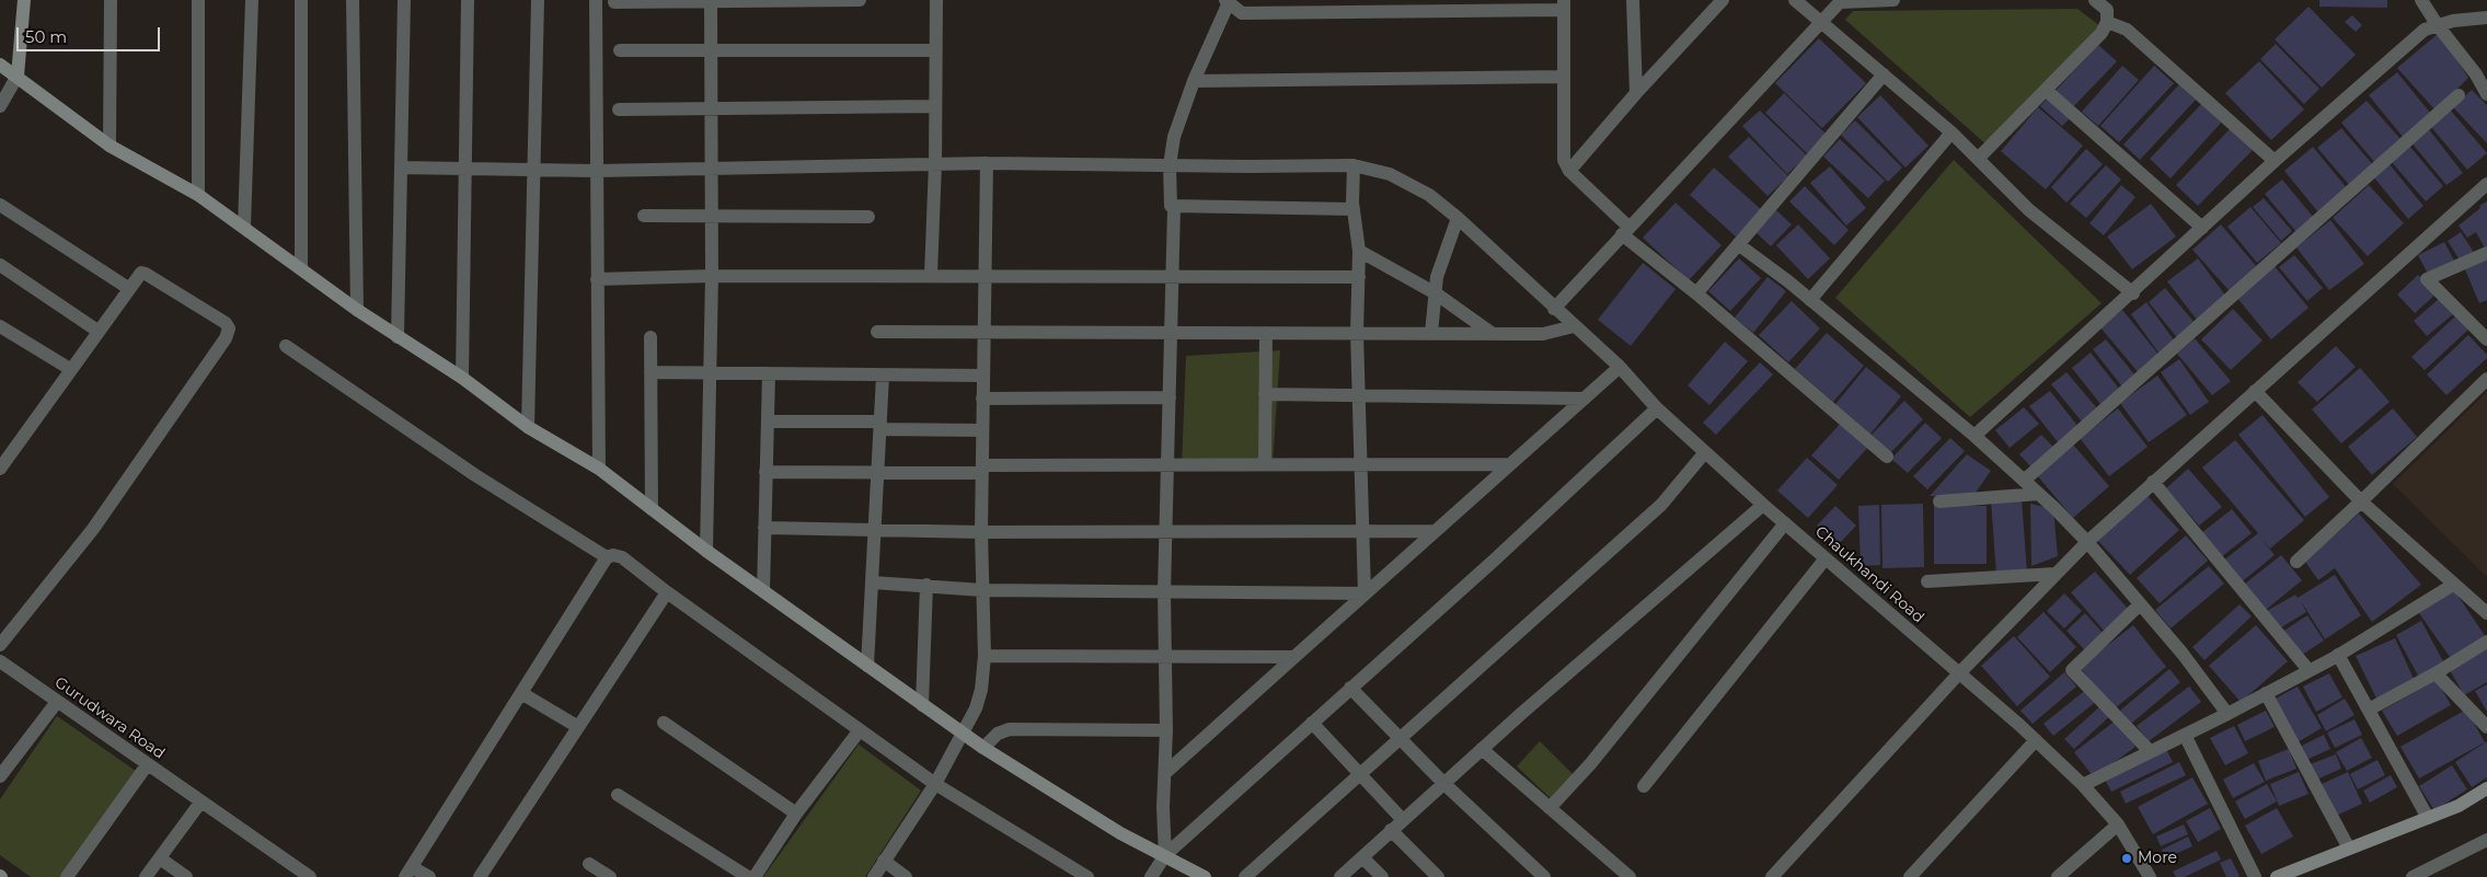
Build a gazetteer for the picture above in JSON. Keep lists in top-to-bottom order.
{
  "streets": {
    "street": ["Chaukhandi Road", "Gurudwara Road"]
  },
  "places": ["More"],
  "scale_bar": "50 m"
}
